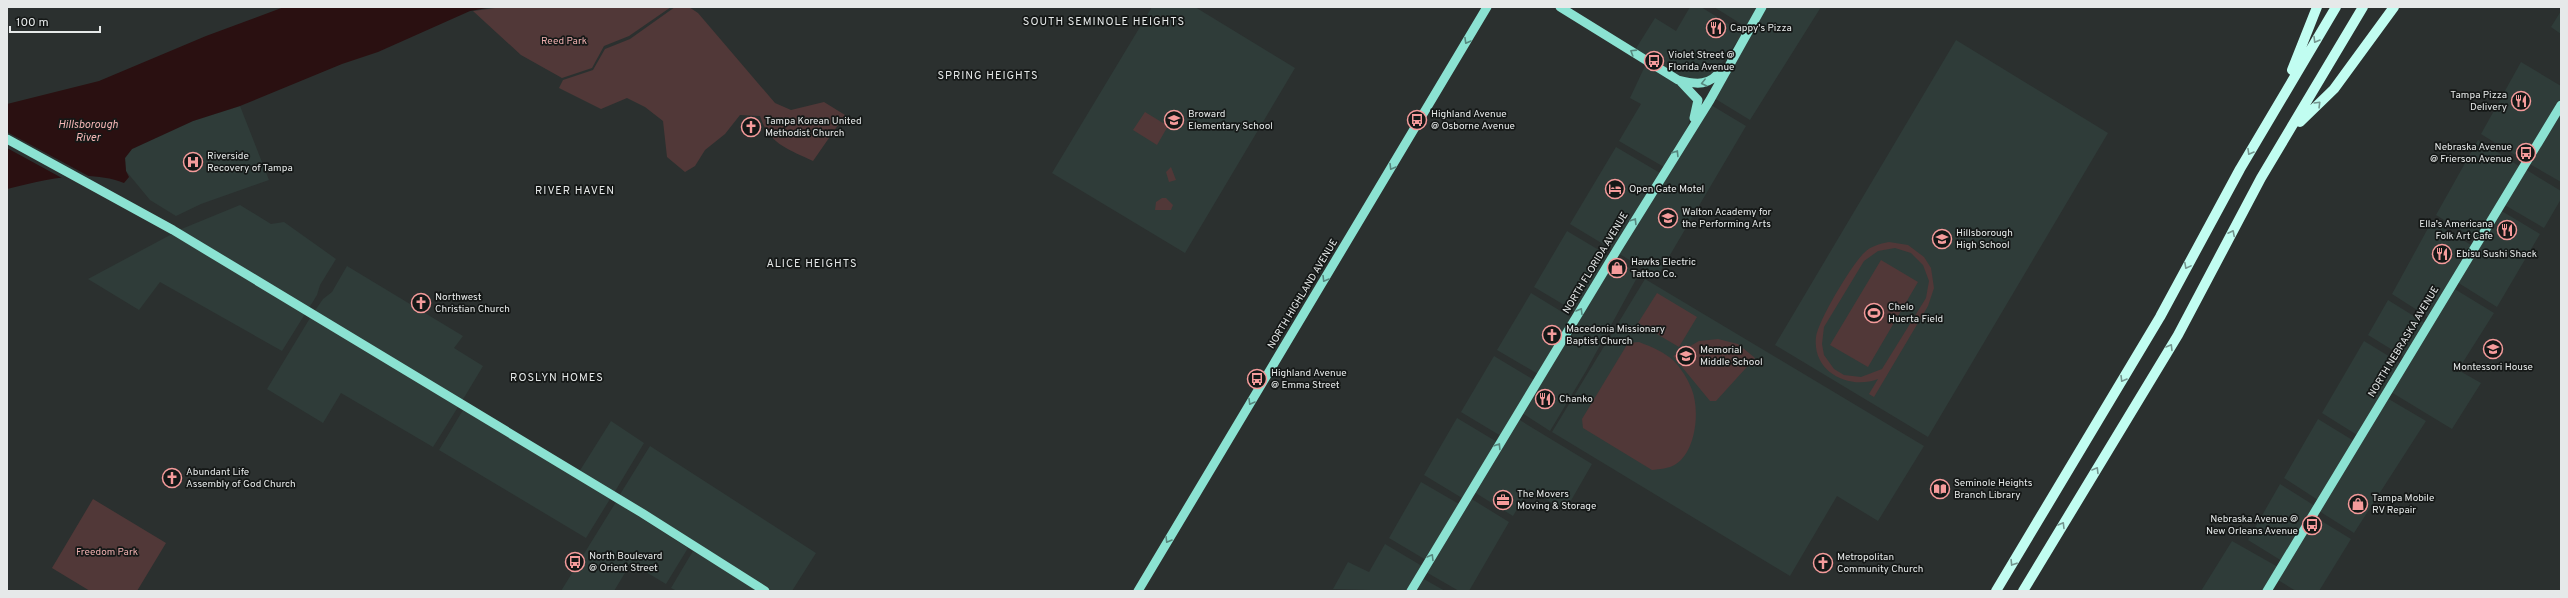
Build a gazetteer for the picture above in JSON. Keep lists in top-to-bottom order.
{
  "streets": {
    "main road": ["NORTH FLORIDA AVENUE", "NORTH HIGHLAND AVENUE", "NORTH NEBRASKA AVENUE"]
  },
  "one_way": ["NORTH FLORIDA AVENUE", "NORTH HIGHLAND AVENUE"],
  "districts": [
    "SOUTH SEMINOLE HEIGHTS",
    "SPRING HEIGHTS",
    "RIVER HAVEN",
    "ALICE HEIGHTS",
    "ROSLYN HOMES"
  ],
  "water": ["Hillsborough River"],
  "parks": ["Reed Park", "Freedom Park"],
  "places": {
    "restaurant": [
      "Cappy's Pizza",
      "Tampa Pizza Delivery",
      "Ella's Americana Folk Art Cafe",
      "Ebisu Sushi Shack",
      "Chanko"
    ],
    "bus stop": [
      "Violet Street @ Florida Avenue",
      "Highland Avenue @ Osborne Avenue",
      "Nebraska Avenue @ Frierson Avenue",
      "Highland Avenue @ Emma Street",
      "Nebraska Avenue @ New Orleans Avenue",
      "North Boulevard @ Orient Street"
    ],
    "school or university": [
      "Broward Elementary School",
      "Walton Academy for the Performing Arts",
      "Hillsborough High School",
      "Montessori House",
      "Memorial Middle School"
    ],
    "church": [
      "Tampa Korean United Methodist Church",
      "Northwest Christian Church",
      "Macedonia Missionary Baptist Church",
      "Abundant Life Assembly of God Church",
      "Metropolitan Community Church"
    ],
    "hospital": ["Riverside Recovery of Tampa"],
    "hotel": ["Open Gate Motel"],
    "shop": ["Hawks Electric Tattoo Co.", "Tampa Mobile RV Repair"],
    "sports": ["Chelo Huerta Field"],
    "library": ["Seminole Heights Branch Library"],
    "office": ["The Movers Moving & Storage"]
  },
  "scale_bar": "100 m"
}
